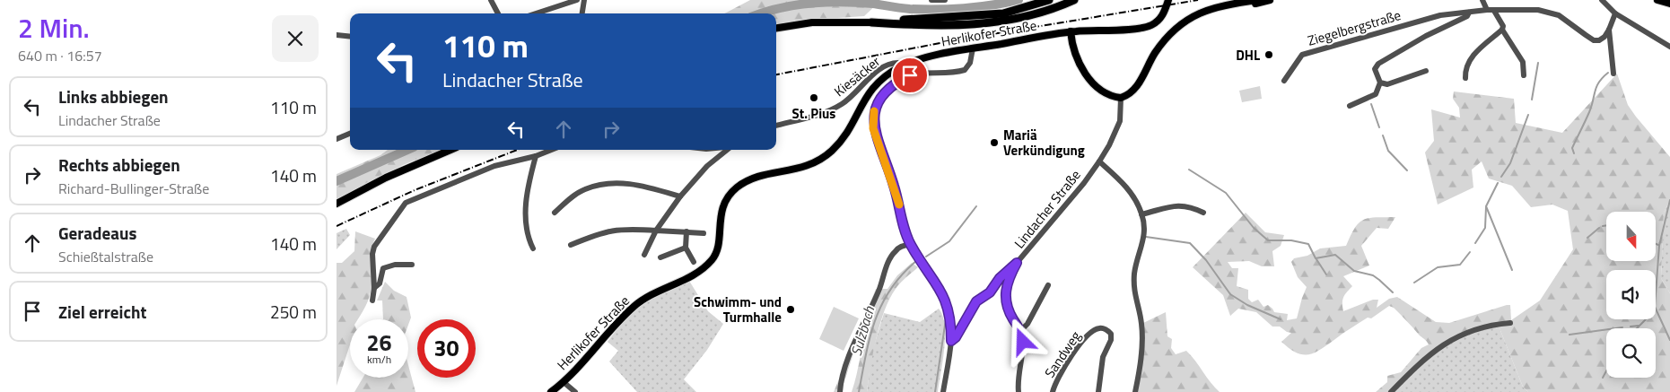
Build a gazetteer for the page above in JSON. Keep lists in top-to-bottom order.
{
  "streets": {
    "main road": ["Herlikofer Straße"],
    "street": [
      "Ziegelbergstraße",
      "Kiesäcker",
      "Lindacher Straße",
      "Sandweg"
    ]
  },
  "crossings": [
    ["Herlikofer Straße", "Kiesäcker"]
  ],
  "water": ["Sulzbach"],
  "places": [
    "DHL",
    "St. Pius",
    "Mariä Verkündigung",
    "Schwimm- und Turmhalle"
  ],
  "north": "bottom",
  "page": {
    "heading": ["2 Min.", "640 m · 16:57"],
    "turn": ["110 m", "Lindacher Straße"],
    "list": [
      {
        "name": "Links abbiegen",
        "note": "Lindacher Straße",
        "value": "110 m"
      },
      {
        "name": "Rechts abbiegen",
        "note": "Richard-Bullinger-Straße",
        "value": "140 m"
      },
      {
        "name": "Geradeaus",
        "note": "Schießtalstraße",
        "value": "140 m"
      },
      {
        "name": "Ziel erreicht",
        "value": "250 m"
      }
    ],
    "speed": "26 km/h",
    "limit": "30"
  }
}
